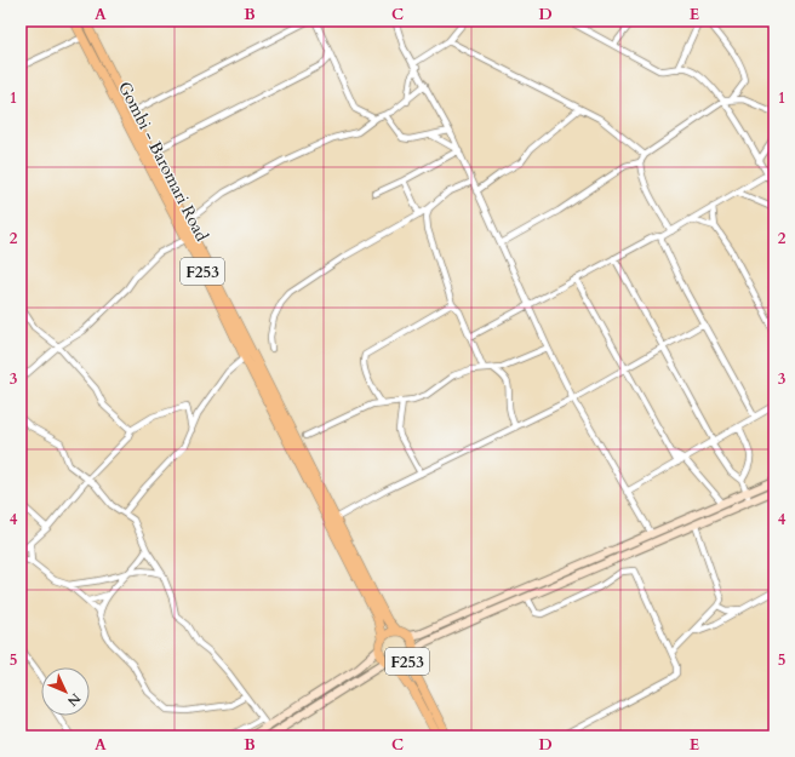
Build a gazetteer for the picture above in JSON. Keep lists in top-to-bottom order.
{
  "streets": {
    "main road": ["Gombi - Baromari Road", "F253"]
  },
  "crossings": [
    ["Gombi - Baromari Road", "F253"]
  ],
  "north": "bottom right",
  "grid": {
    "columns": [
      "A",
      "B",
      "C",
      "D",
      "E"
    ],
    "rows": [
      "1",
      "2",
      "3",
      "4",
      "5"
    ]
  }
}
